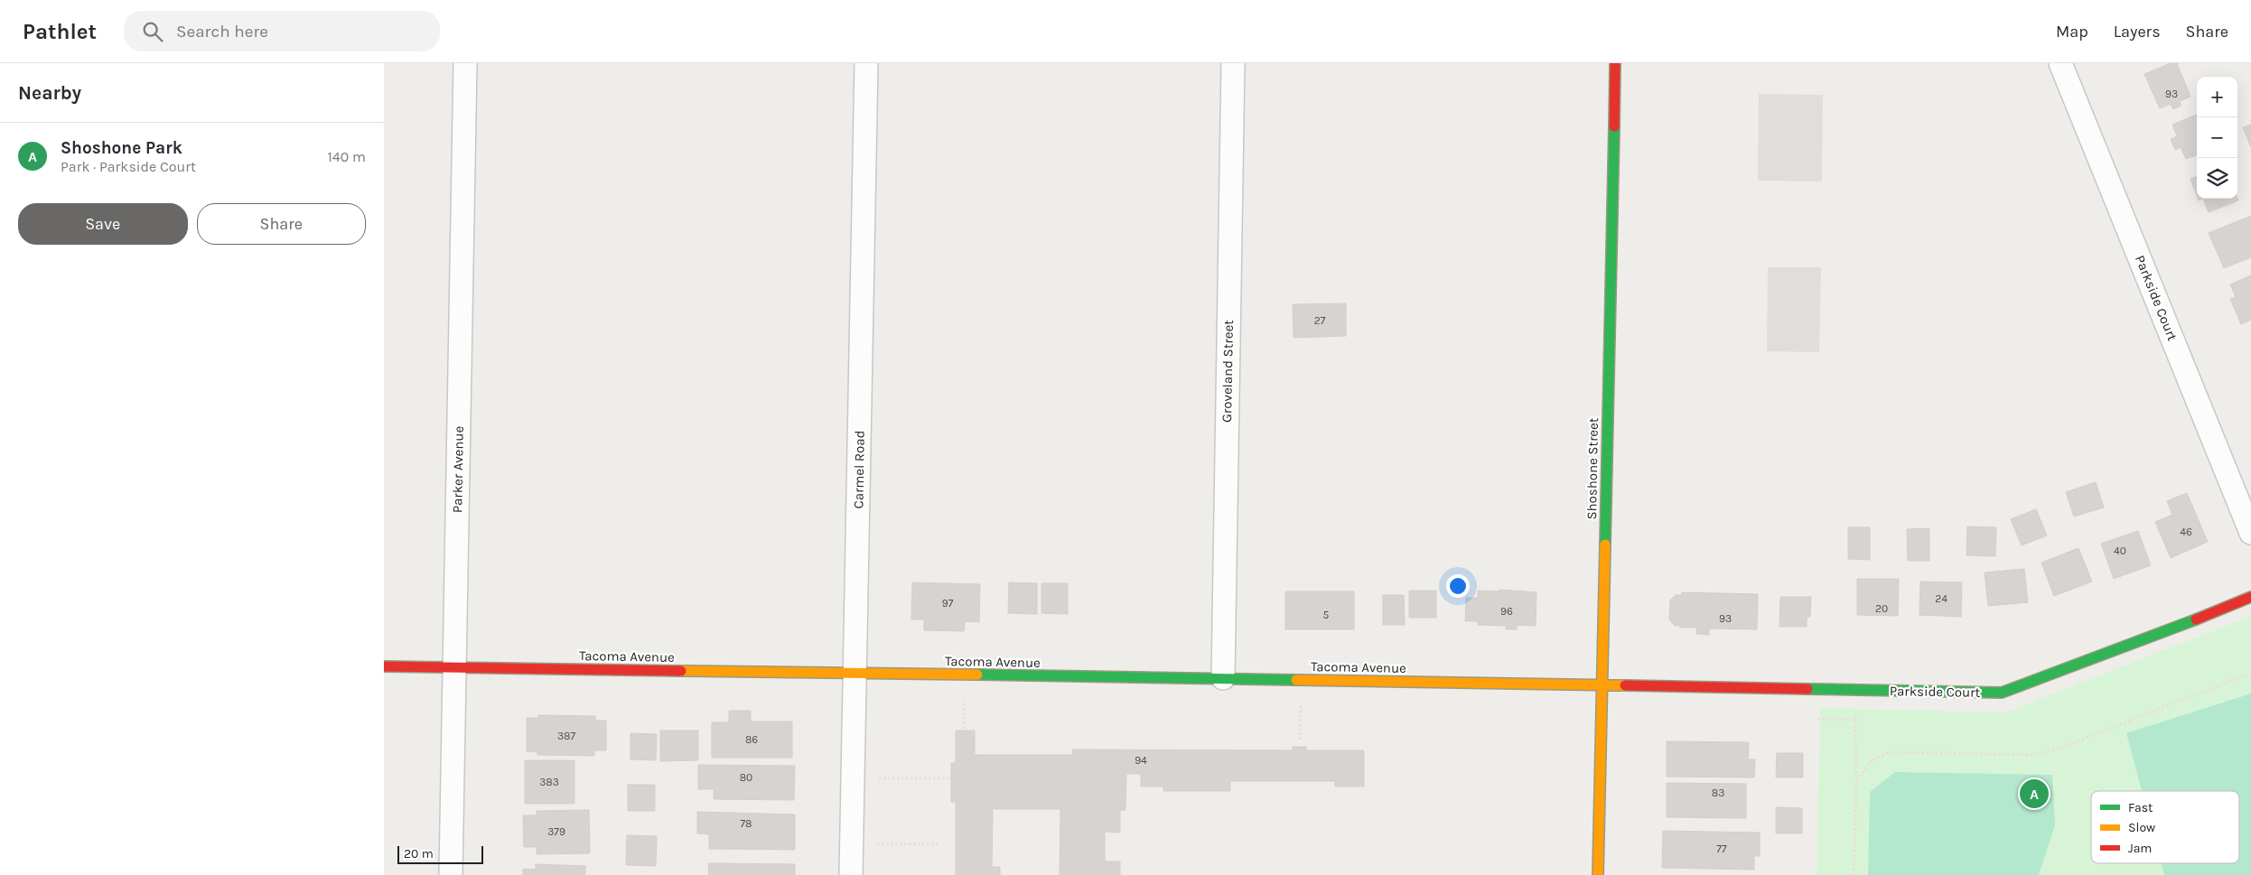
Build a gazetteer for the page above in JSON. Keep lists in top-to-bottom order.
{
  "streets": {
    "street": [
      "Parkside Court",
      "Groveland Street",
      "Shoshone Street",
      "Parker Avenue",
      "Carmel Road",
      "Tacoma Avenue"
    ]
  },
  "crossings": [
    ["Parkside Court", "Shoshone Street"],
    ["Parkside Court", "Tacoma Avenue"],
    ["Groveland Street", "Tacoma Avenue"],
    ["Shoshone Street", "Tacoma Avenue"],
    ["Parker Avenue", "Tacoma Avenue"],
    ["Carmel Road", "Tacoma Avenue"]
  ],
  "house_numbers": [
    "93",
    "27",
    "46",
    "40",
    "24",
    "97",
    "20",
    "96",
    "5",
    "93",
    "387",
    "86",
    "94",
    "80",
    "383",
    "83",
    "78",
    "379",
    "77"
  ],
  "legend": ["Fast", "Slow", "Jam"],
  "scale_bar": "20 m",
  "page": {
    "header": "Pathlet",
    "search": "Search here",
    "nav": ["Map", "Layers", "Share"],
    "heading": "Nearby",
    "map_buttons": ["+", "−"],
    "list": [
      {
        "mark": "A",
        "name": "Shoshone Park",
        "note": "Park · Parkside Court",
        "value": "140 m"
      }
    ],
    "buttons": ["Save", "Share"],
    "pins": "A",
    "scale": "20 m"
  }
}
